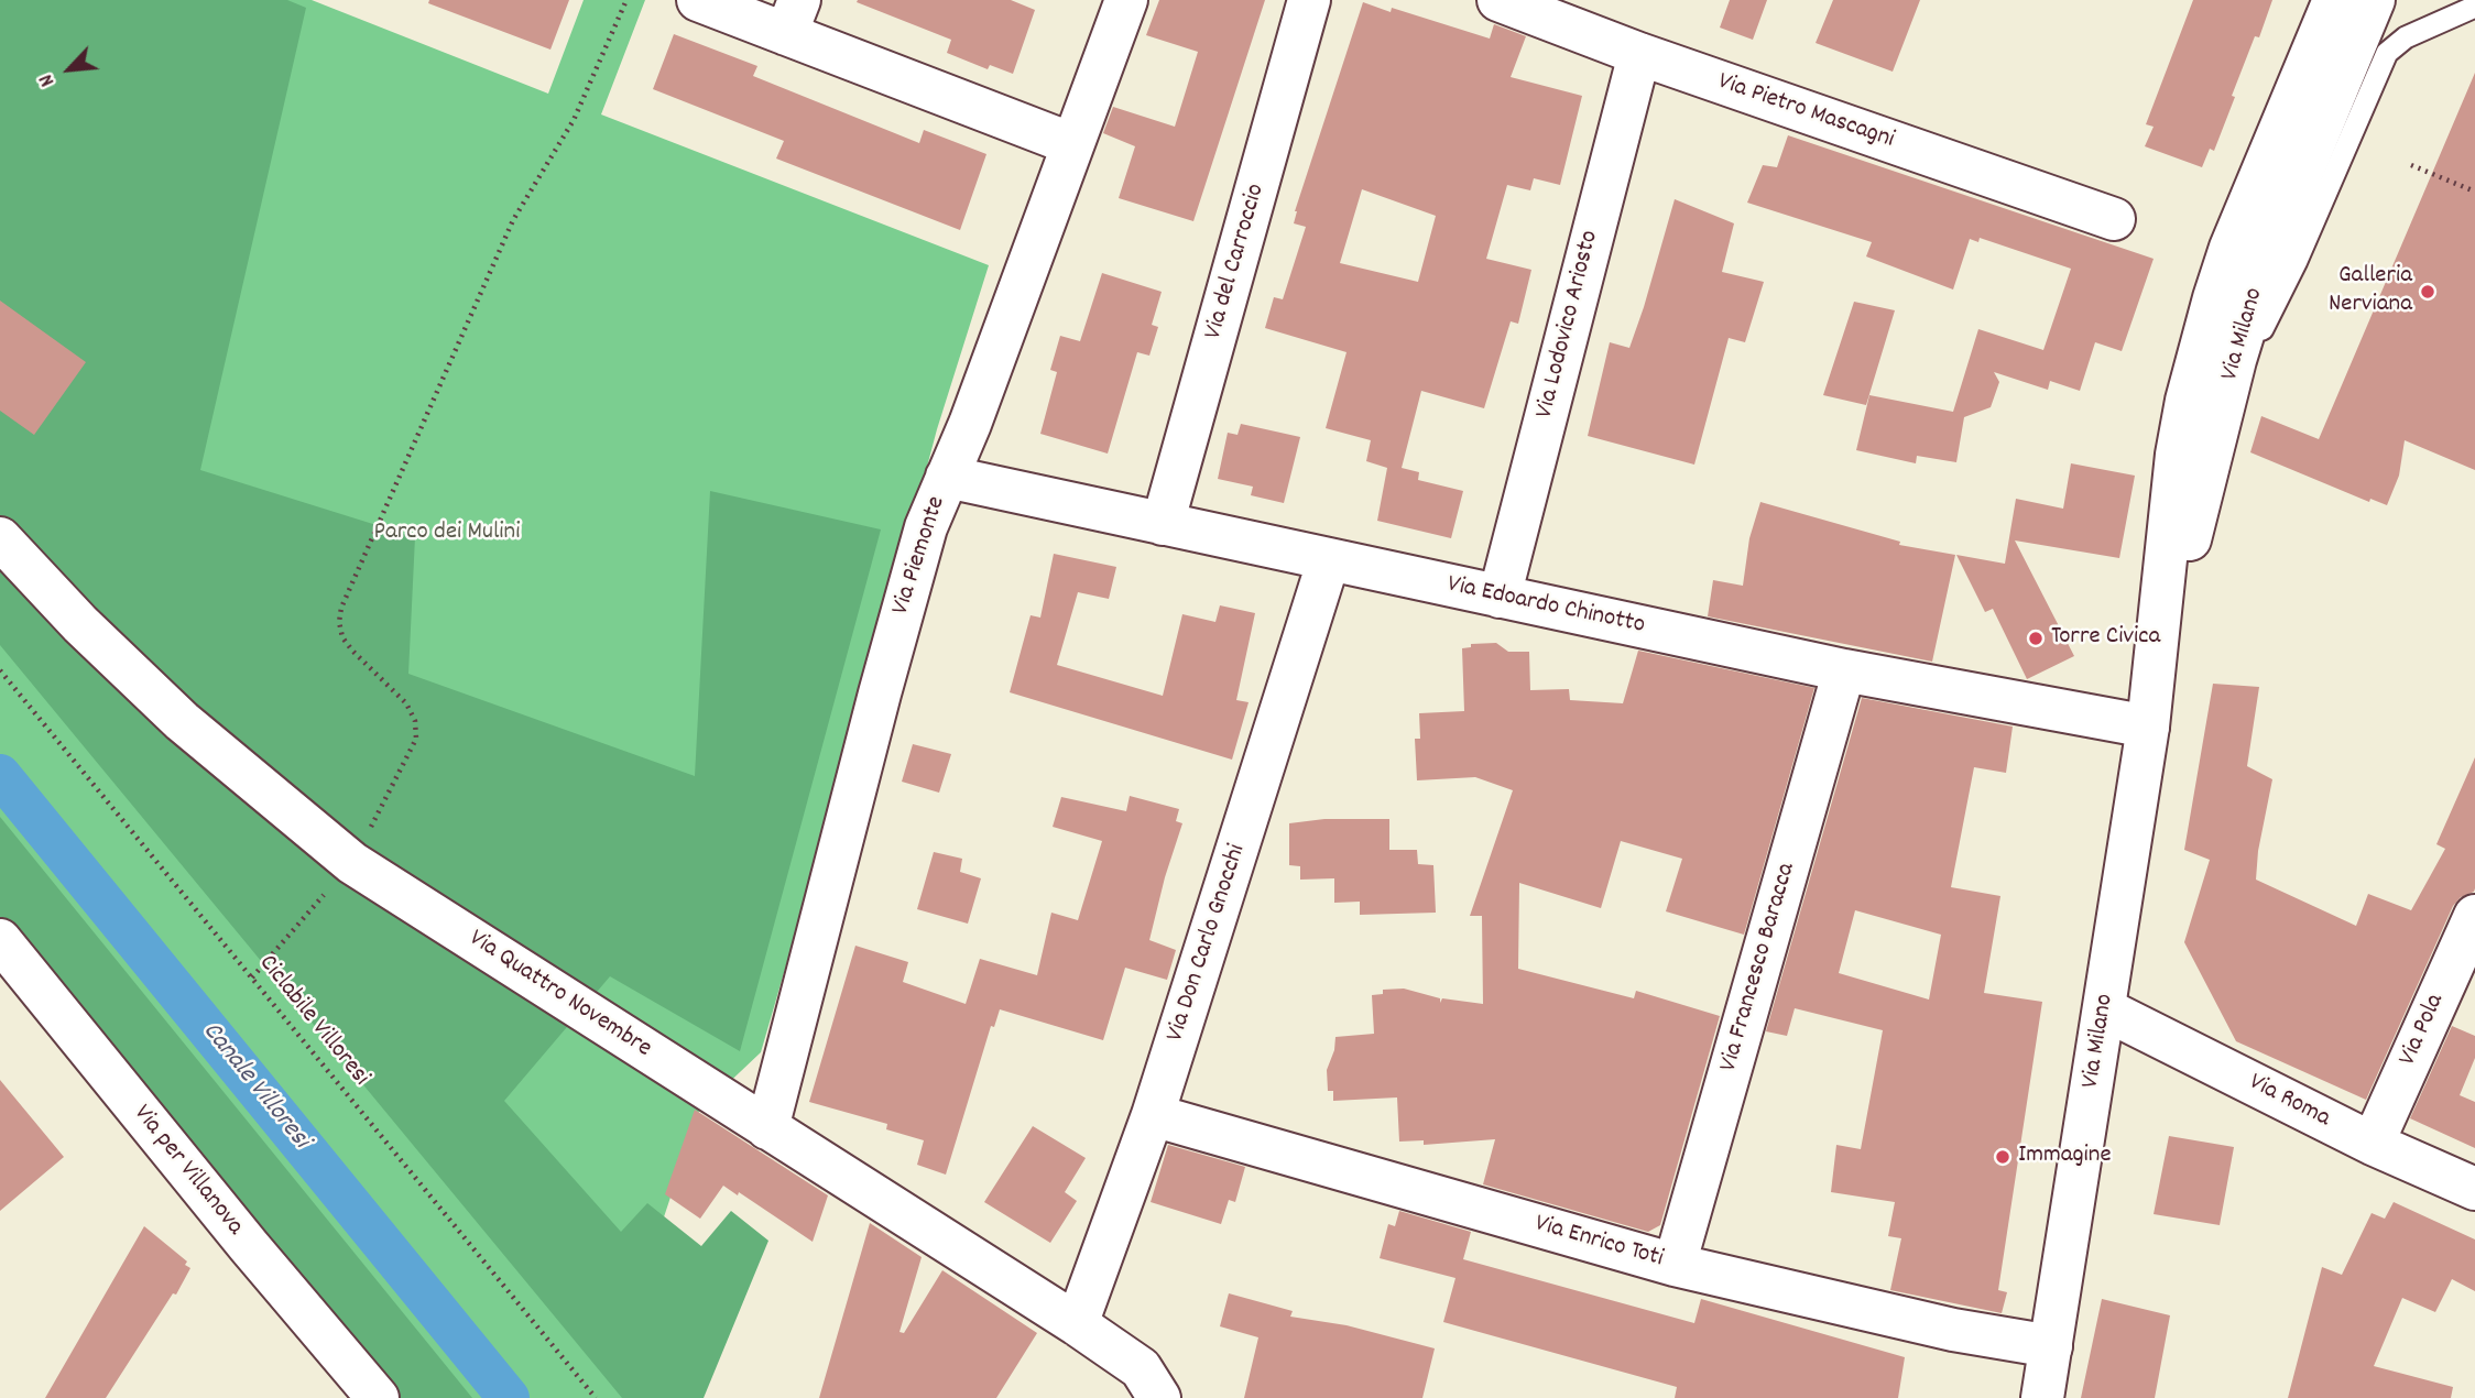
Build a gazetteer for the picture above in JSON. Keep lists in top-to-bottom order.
{
  "streets": {
    "street": [
      "Via Pietro Mascagni",
      "Via del Carroccio",
      "Via Lodovico Ariosto",
      "Via Milano",
      "Via Piemonte",
      "Via Edoardo Chinotto",
      "Via Don Carlo Gnocchi",
      "Via Francesco Baracca",
      "Via Quattro Novembre",
      "Via Pola",
      "Via Roma",
      "Via per Villanova",
      "Via Enrico Toti"
    ],
    "path": ["Ciclabile Villoresi"]
  },
  "crossings": [
    ["Via Pietro Mascagni", "Via Lodovico Ariosto"],
    ["Via del Carroccio", "Via Edoardo Chinotto"],
    ["Via Lodovico Ariosto", "Via Edoardo Chinotto"],
    ["Via Milano", "Via Edoardo Chinotto"],
    ["Via Milano", "Via Roma"],
    ["Via Milano", "Via Enrico Toti"],
    ["Via Piemonte", "Via Edoardo Chinotto"],
    ["Via Piemonte", "Via Quattro Novembre"],
    ["Via Edoardo Chinotto", "Via Don Carlo Gnocchi"],
    ["Via Edoardo Chinotto", "Via Francesco Baracca"],
    ["Via Don Carlo Gnocchi", "Via Quattro Novembre"],
    ["Via Don Carlo Gnocchi", "Via Enrico Toti"],
    ["Via Francesco Baracca", "Via Enrico Toti"],
    ["Via Pola", "Via Roma"]
  ],
  "water": ["Canale Villoresi"],
  "parks": ["Parco dei Mulini"],
  "places": ["Galleria Nerviana", "Torre Civica", "Immagine"],
  "north": "bottom left"
}
